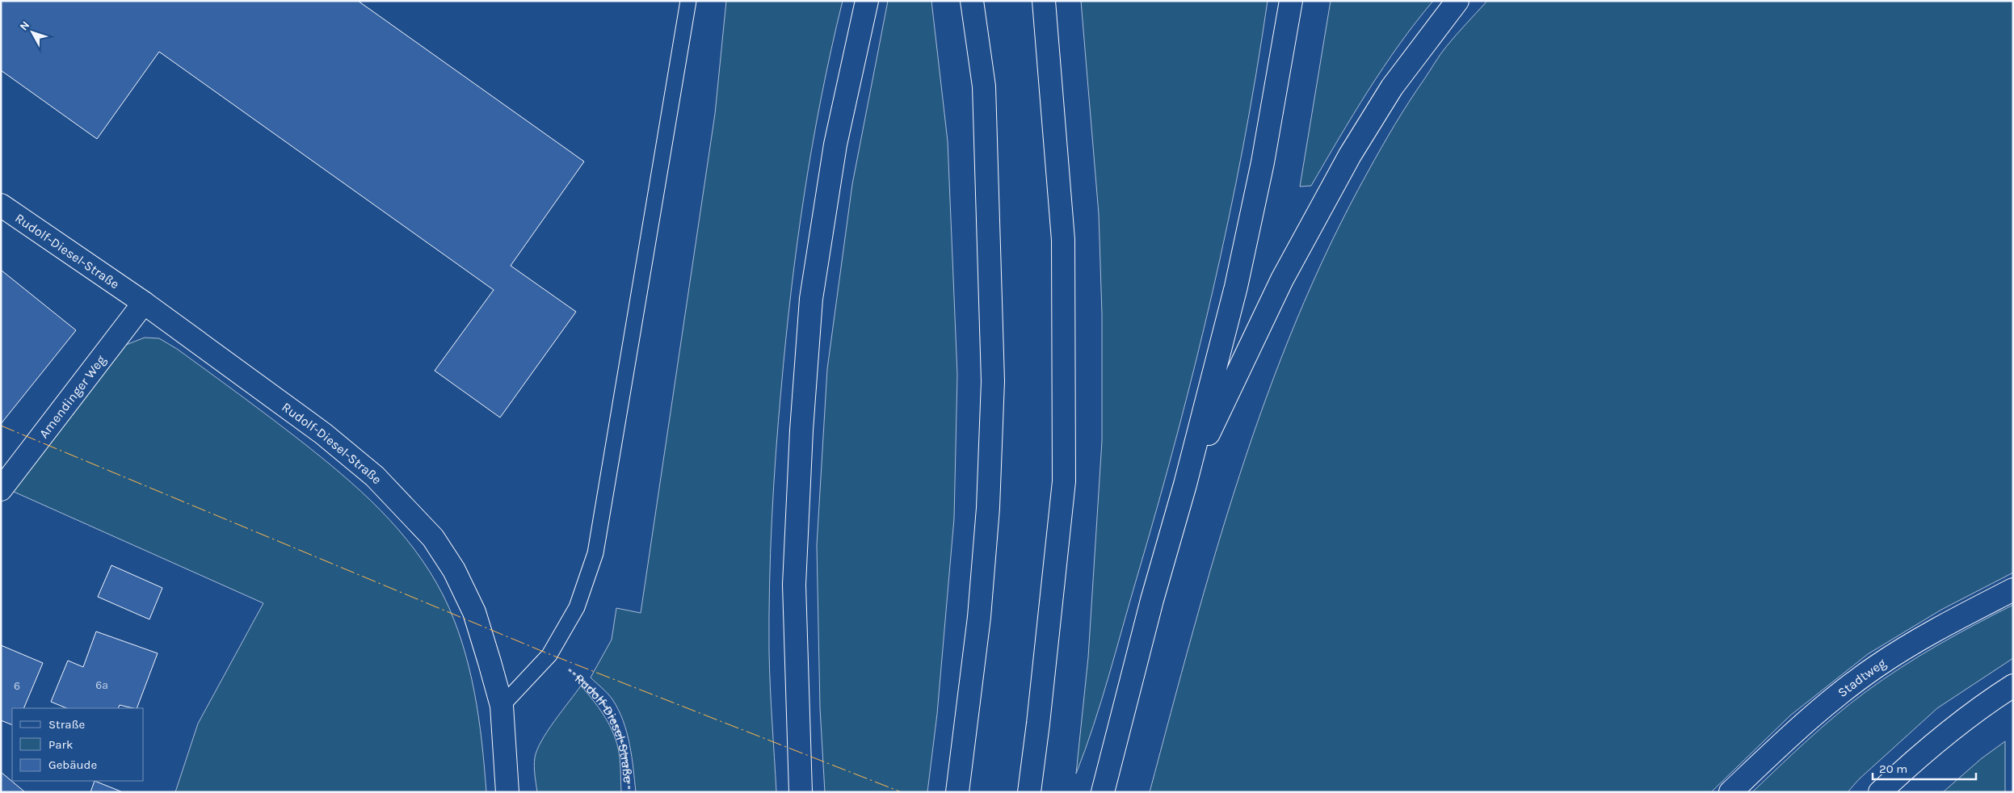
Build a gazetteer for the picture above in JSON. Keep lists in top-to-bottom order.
{
  "streets": {
    "main road": ["Rudolf-Diesel-Straße", "Amendinger Weg", "Stadtweg"]
  },
  "crossings": [
    ["Rudolf-Diesel-Straße", "Amendinger Weg"]
  ],
  "house_numbers": ["6a", "6"],
  "legend": ["Straße", "Park", "Gebäude"],
  "scale_bar": "20 m",
  "north": "top left"
}
